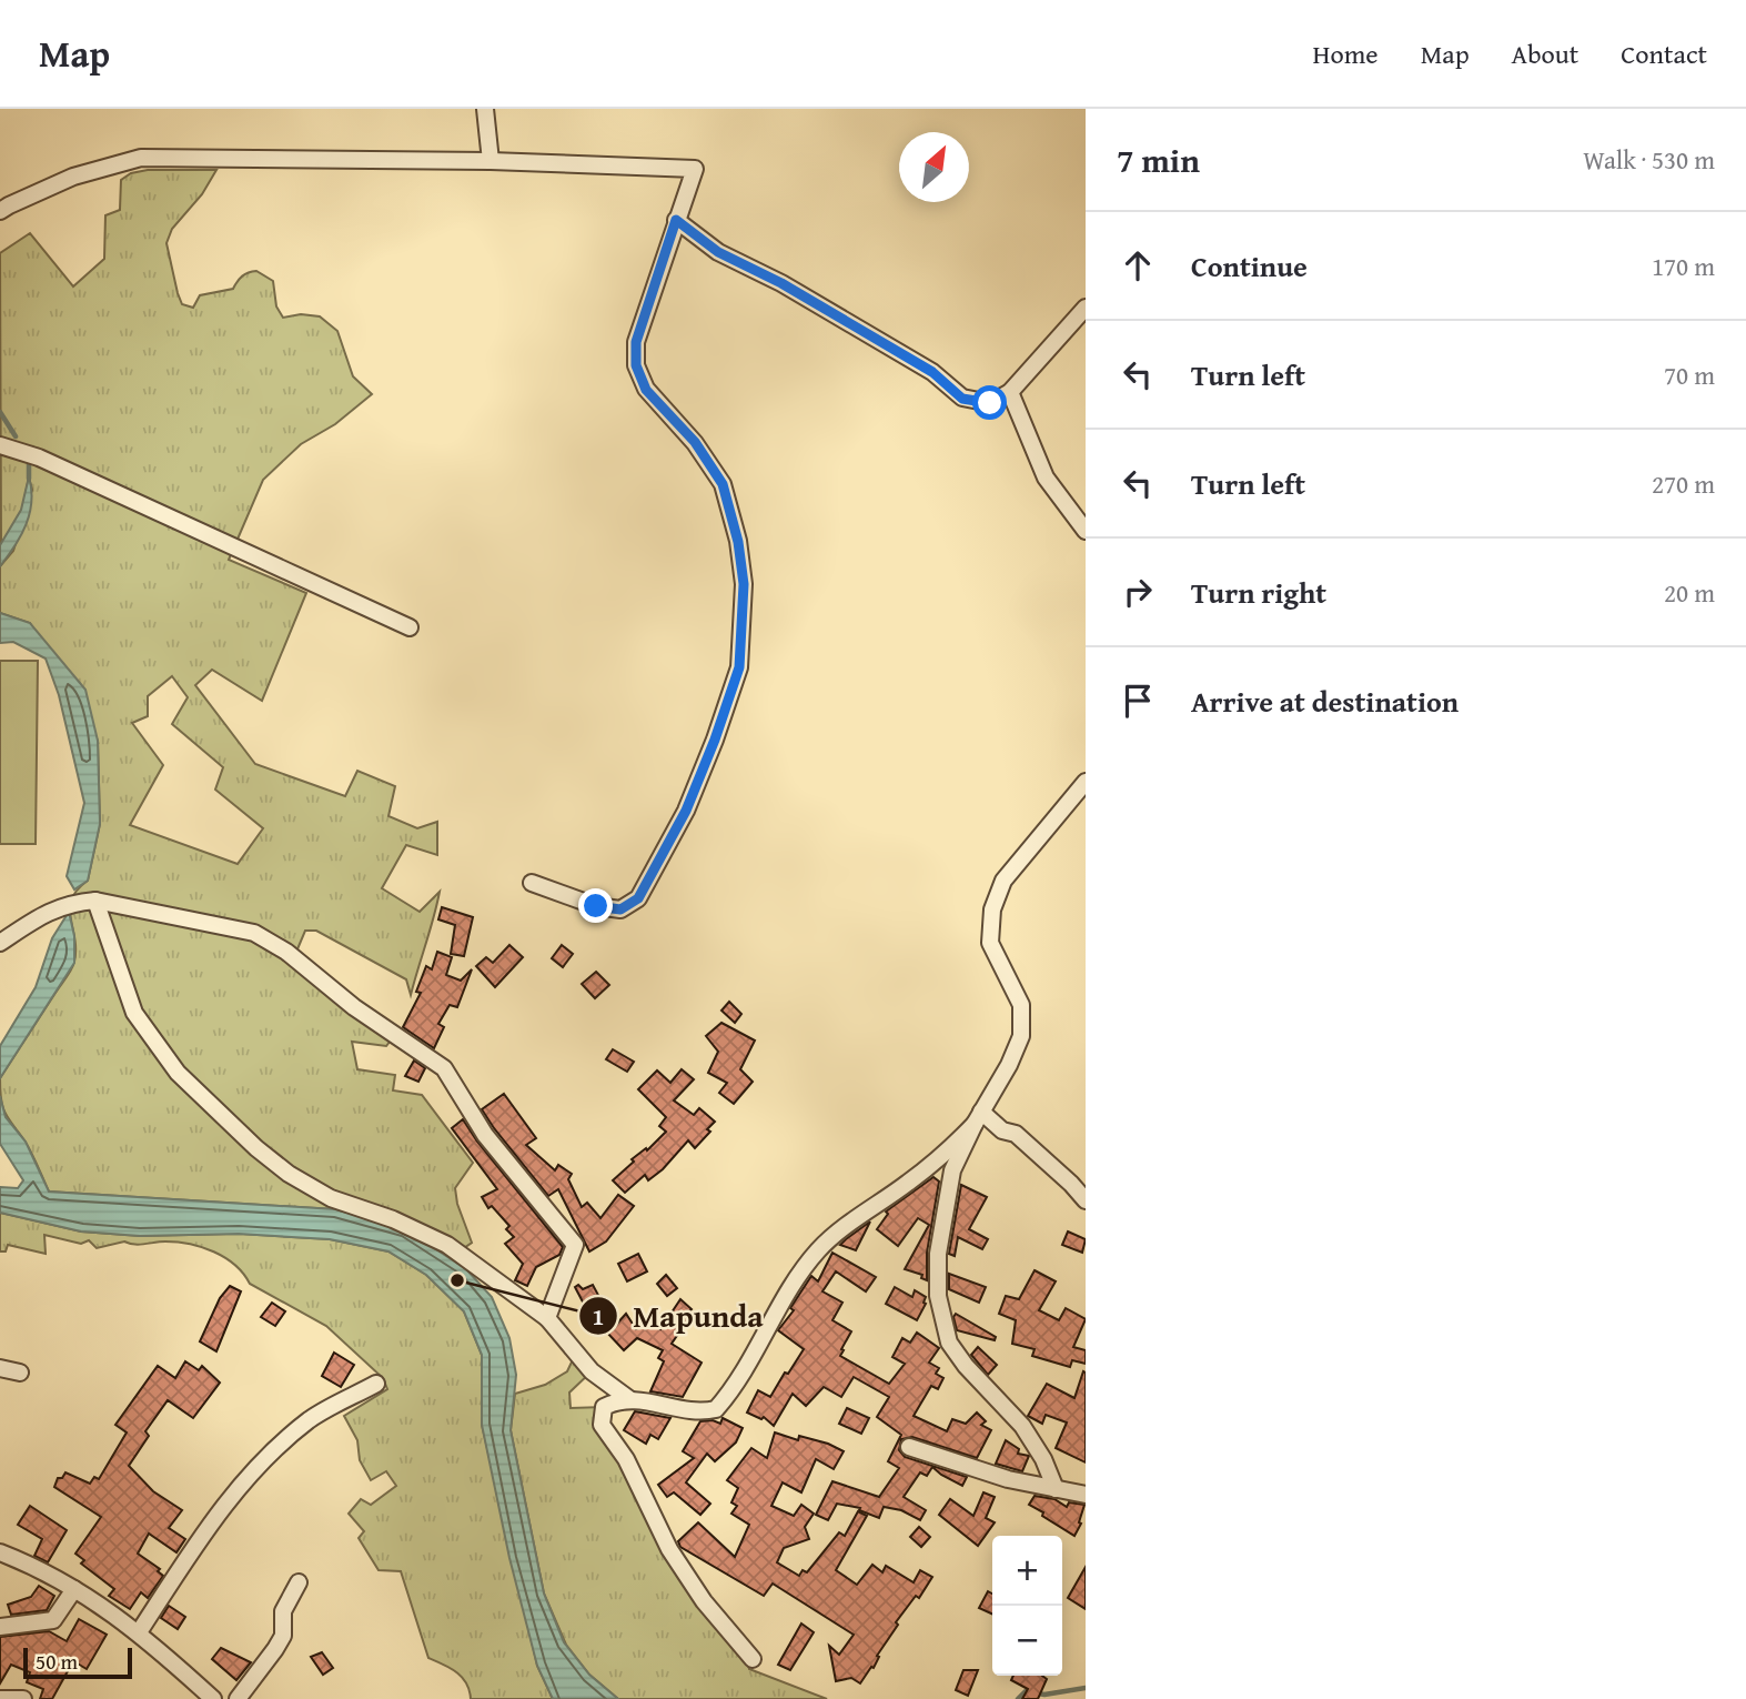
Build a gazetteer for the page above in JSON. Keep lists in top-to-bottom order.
{
  "places": ["Mapunda"],
  "scale_bar": "50 m",
  "north": "top right",
  "page": {
    "header": "Map",
    "nav": [
      "Home",
      "Map",
      "About",
      "Contact"
    ],
    "heading": ["7 min", "Walk · 530 m"],
    "list": [
      ["Continue", "170 m"],
      ["Turn left", "70 m"],
      ["Turn left", "270 m"],
      ["Turn right", "20 m"],
      "Arrive at destination"
    ],
    "map_buttons": ["+", "−"],
    "scale": "50 m"
  }
}
